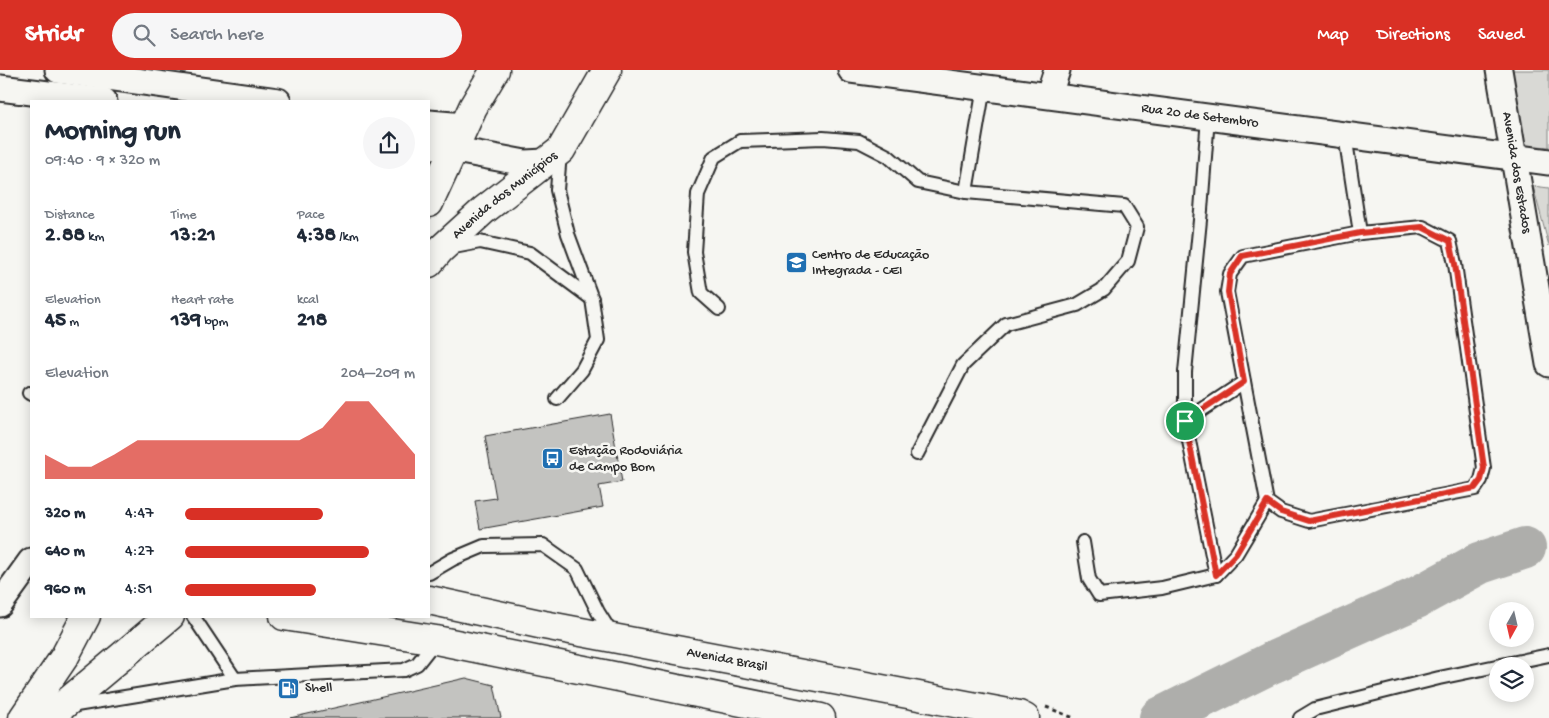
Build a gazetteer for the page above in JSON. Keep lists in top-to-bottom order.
{
  "streets": {
    "main road": ["Avenida dos Municípios", "Avenida Brasil"],
    "street": ["Rua 20 de Setembro", "Avenida dos Estados"]
  },
  "crossings": [
    ["Rua 20 de Setembro", "Avenida dos Estados"]
  ],
  "places": {
    "school or university": ["Centro de Educação Integrada - CEI"],
    "bus stop": ["Estação Rodoviária de Campo Bom"],
    "fuel station": ["Shell"]
  },
  "north": "bottom",
  "page": {
    "header": "Stridr",
    "search": "Search here",
    "nav": ["Map", "Directions", "Saved"],
    "heading": ["Morning run", "09:40 · 9 × 320 m"],
    "stats": [
      ["Distance", "2.88 km"],
      ["Time", "13:21"],
      ["Pace", "4:38 /km"],
      ["Elevation", "45 m"],
      ["Heart rate", "139 bpm"],
      ["kcal", "218"]
    ],
    "chart": ["Elevation", "204–209 m"],
    "list": [
      {
        "name": "320 m",
        "note": "4:47"
      },
      {
        "name": "640 m",
        "note": "4:27"
      },
      {
        "name": "960 m",
        "note": "4:51"
      }
    ]
  }
}
